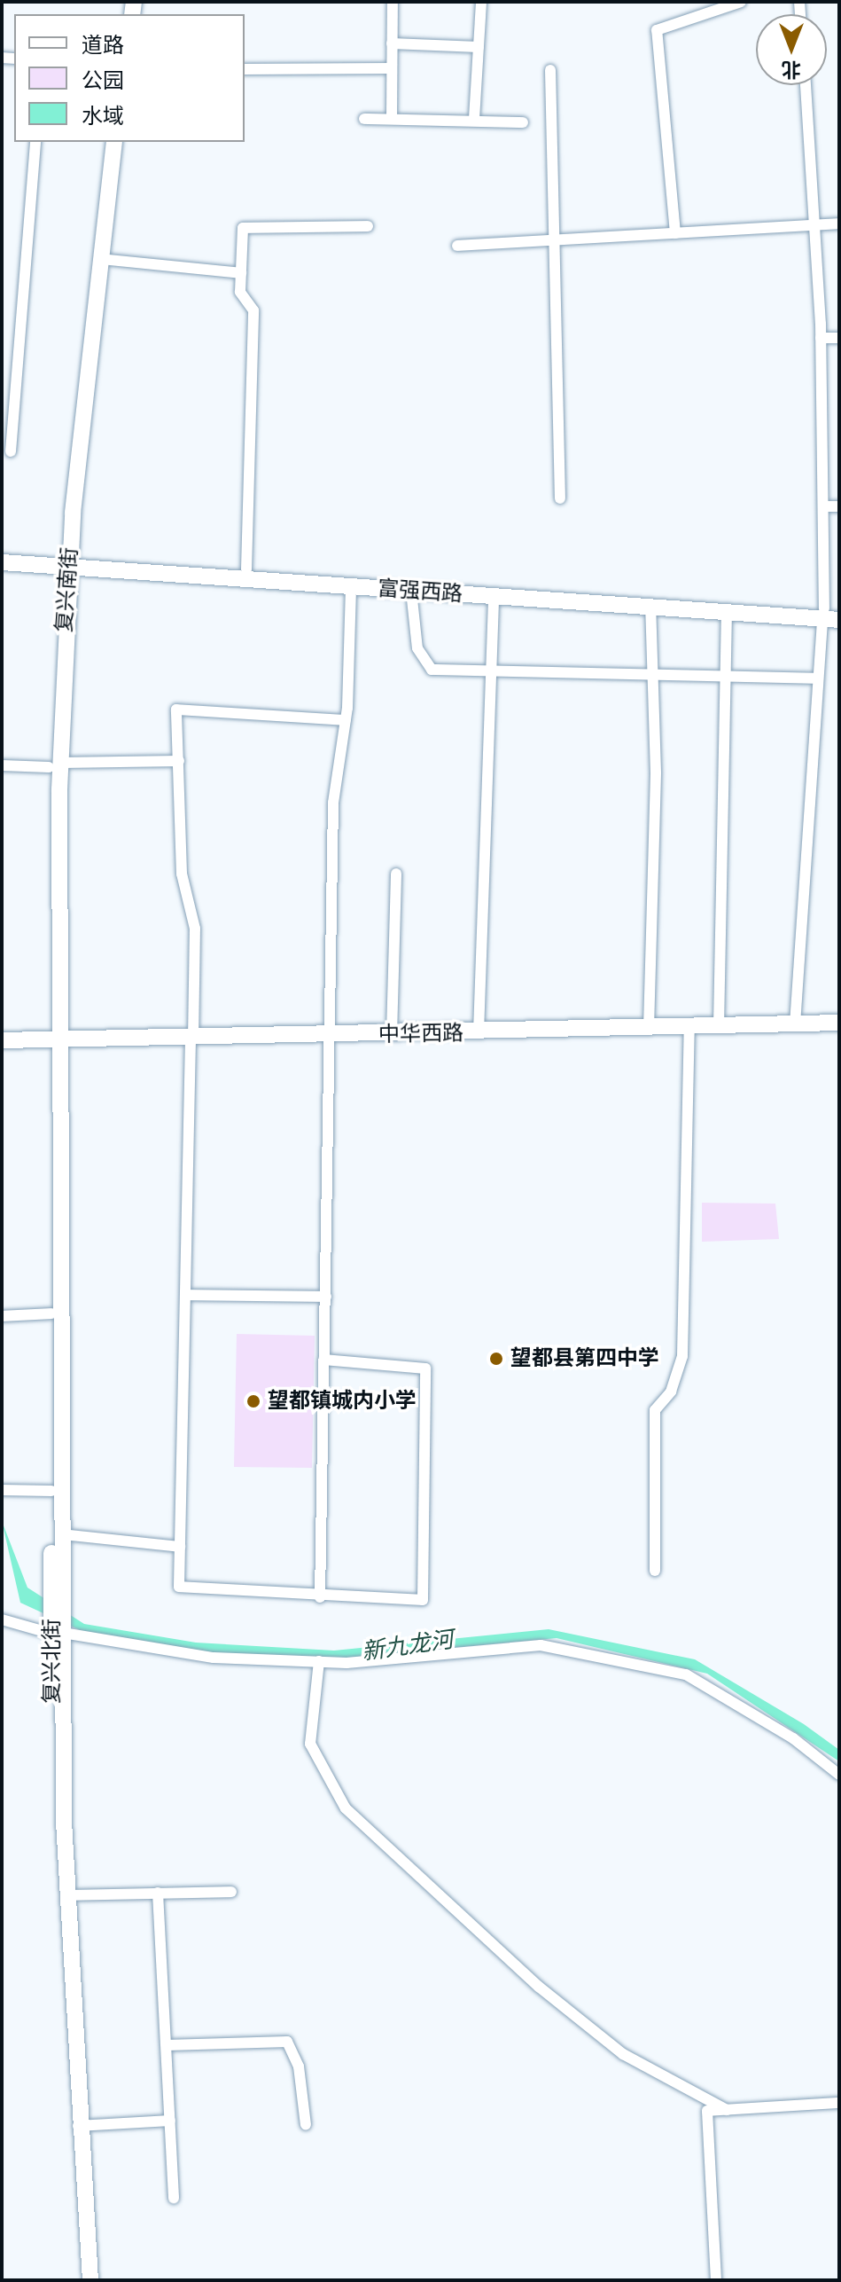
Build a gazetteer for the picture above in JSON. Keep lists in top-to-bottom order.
{
  "streets": {
    "main road": [
      "复兴南街",
      "富强西路",
      "中华西路",
      "复兴北街"
    ]
  },
  "crossings": [
    ["复兴南街", "富强西路"],
    ["复兴南街", "中华西路"],
    ["复兴南街", "复兴北街"],
    ["中华西路", "复兴北街"]
  ],
  "water": ["新九龙河"],
  "places": ["望都县第四中学", "望都镇城内小学"],
  "legend": ["道路", "公园", "水域"],
  "north": "bottom"
}
